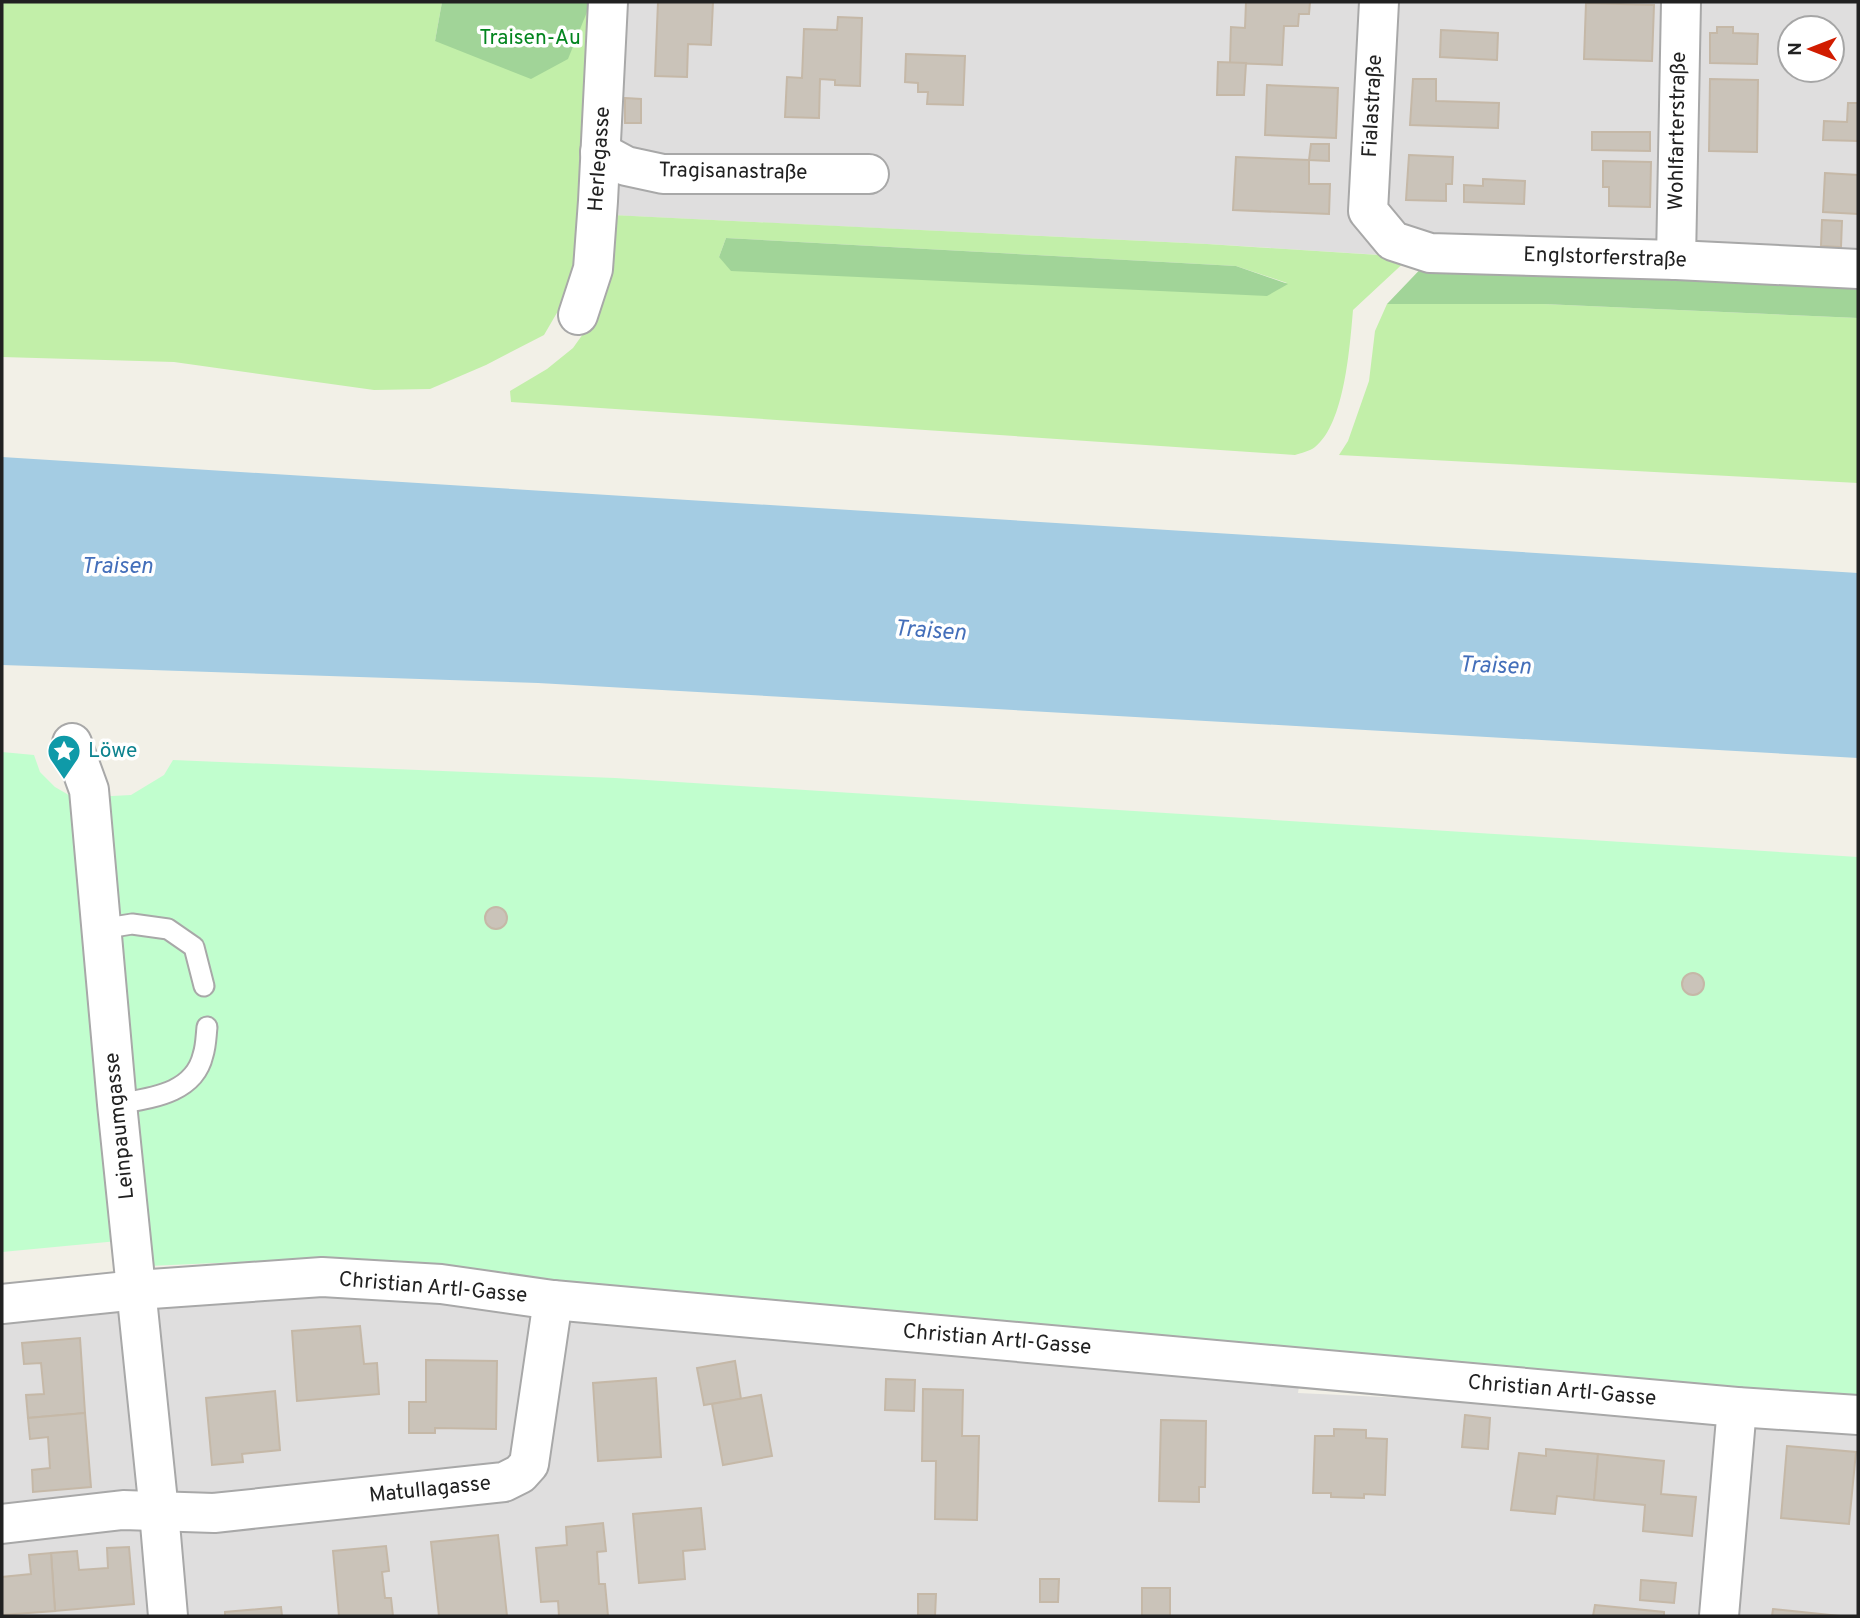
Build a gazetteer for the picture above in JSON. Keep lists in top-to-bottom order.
{
  "streets": {
    "street": [
      "Fialastraße",
      "Wohlfarterstraße",
      "Herlegasse",
      "Tragisanastraße",
      "Englstorferstraße",
      "Leinpaumgasse",
      "Christian Artl-Gasse",
      "Matullagasse"
    ]
  },
  "crossings": [
    ["Fialastraße", "Englstorferstraße"],
    ["Wohlfarterstraße", "Englstorferstraße"],
    ["Herlegasse", "Tragisanastraße"],
    ["Leinpaumgasse", "Christian Artl-Gasse"],
    ["Leinpaumgasse", "Matullagasse"],
    ["Christian Artl-Gasse", "Matullagasse"]
  ],
  "water": ["Traisen"],
  "parks": ["Traisen-Au"],
  "places": {
    "place": ["Löwe"]
  },
  "north": "left"
}
